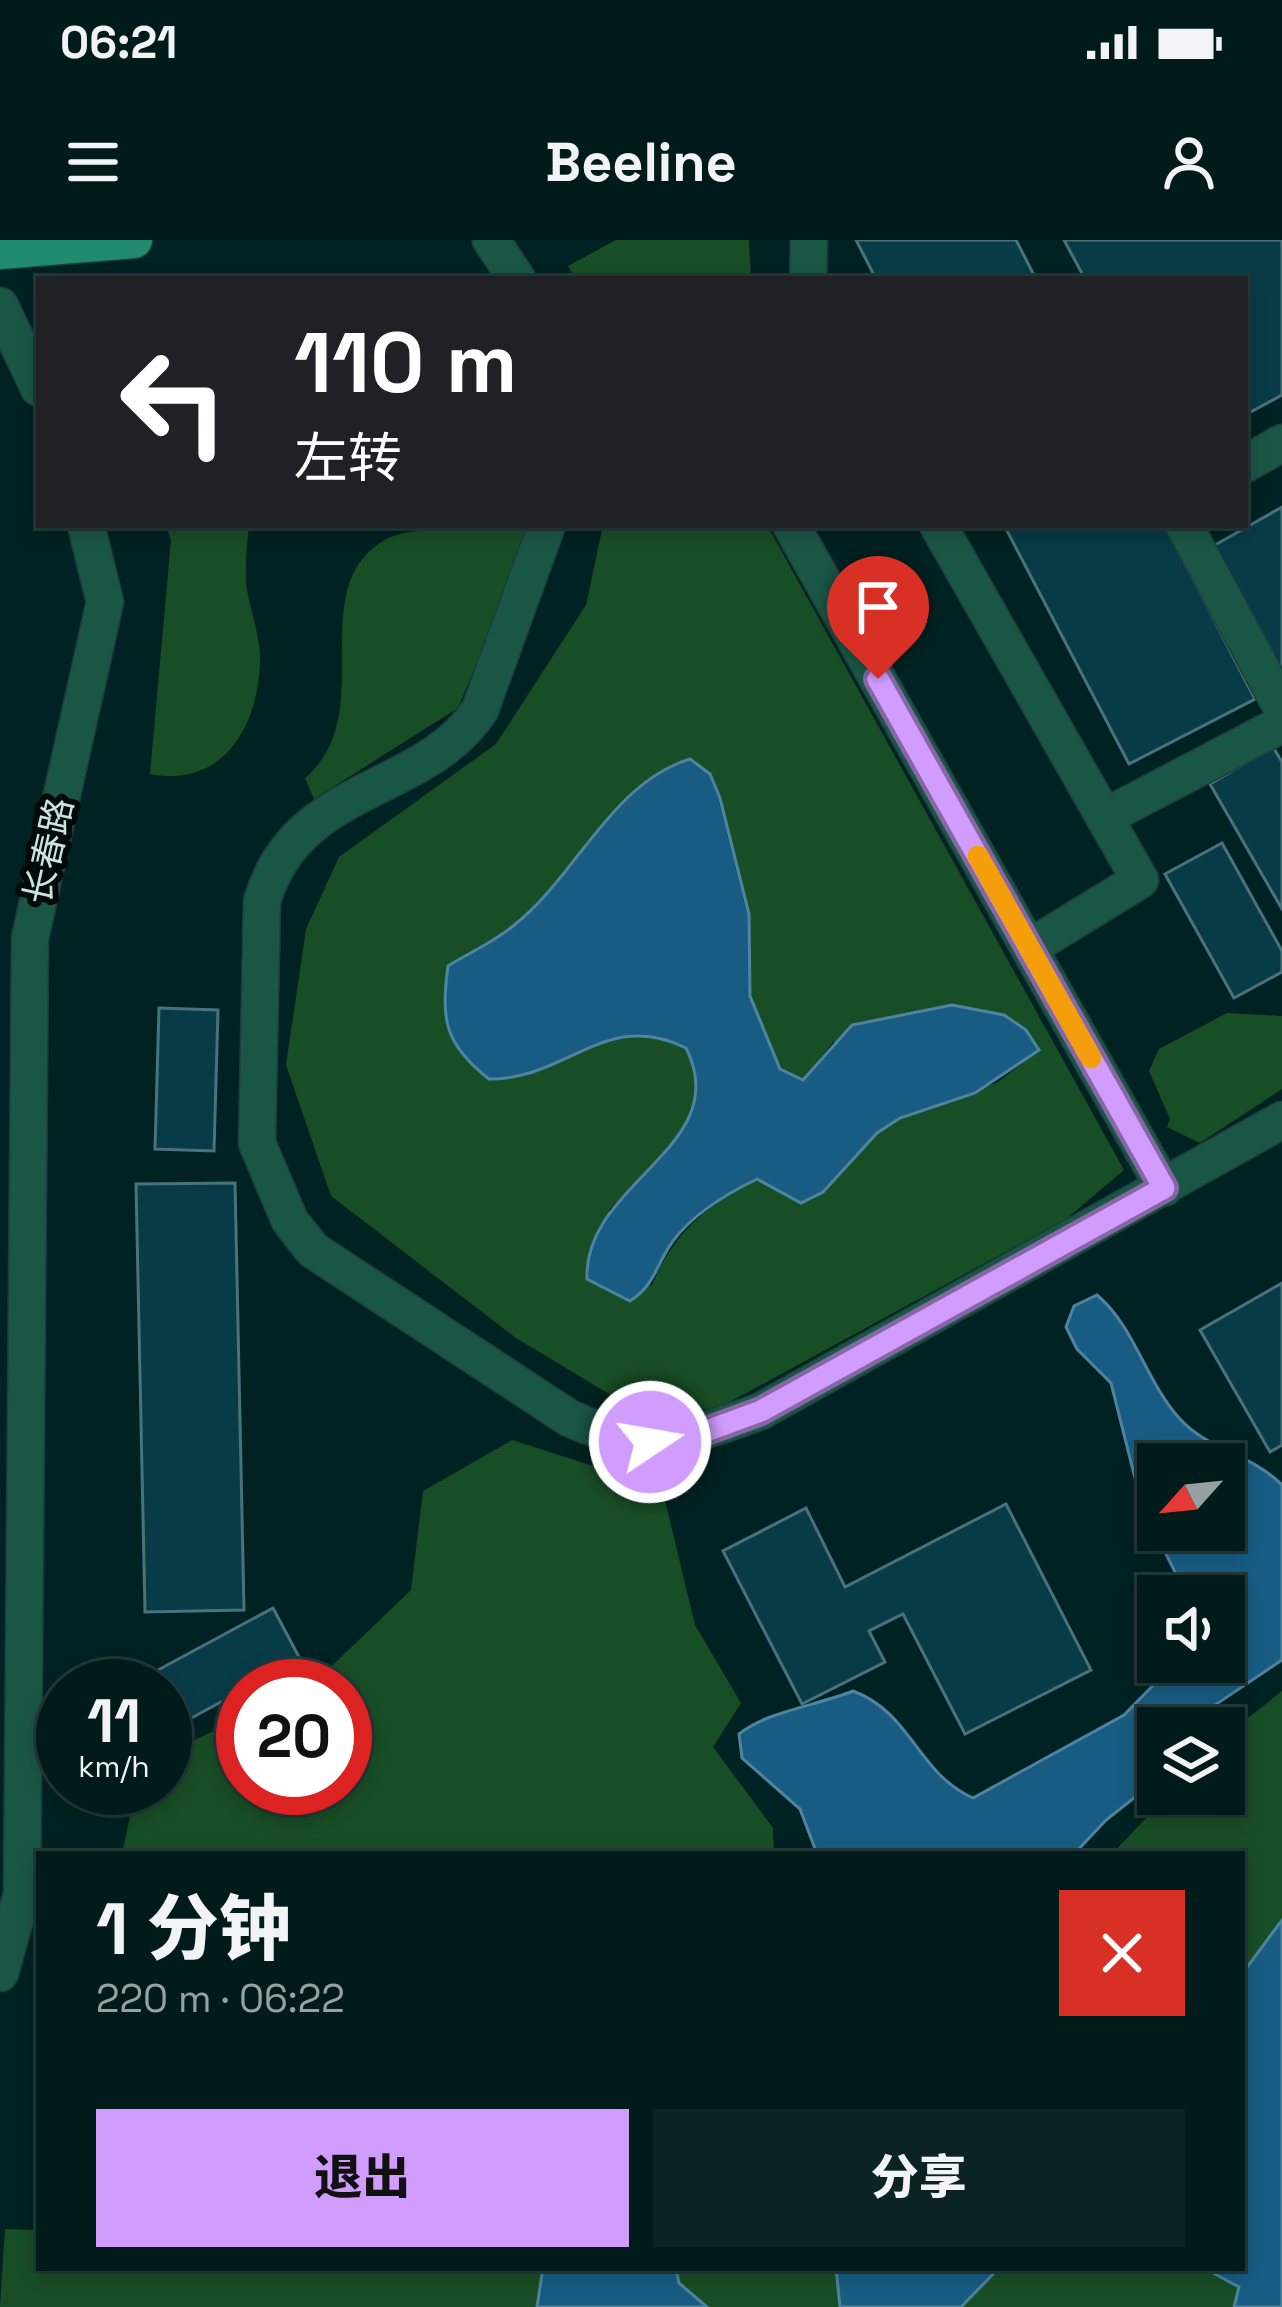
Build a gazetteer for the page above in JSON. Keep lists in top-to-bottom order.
{
  "streets": {
    "street": ["长春路"]
  },
  "north": "bottom left",
  "page": {
    "status": "06:21",
    "header": "Beeline",
    "turn": ["110 m", "左转"],
    "speed": "11 km/h",
    "limit": "20",
    "heading": ["1 分钟", "220 m · 06:22"],
    "buttons": ["退出", "分享"]
  }
}
